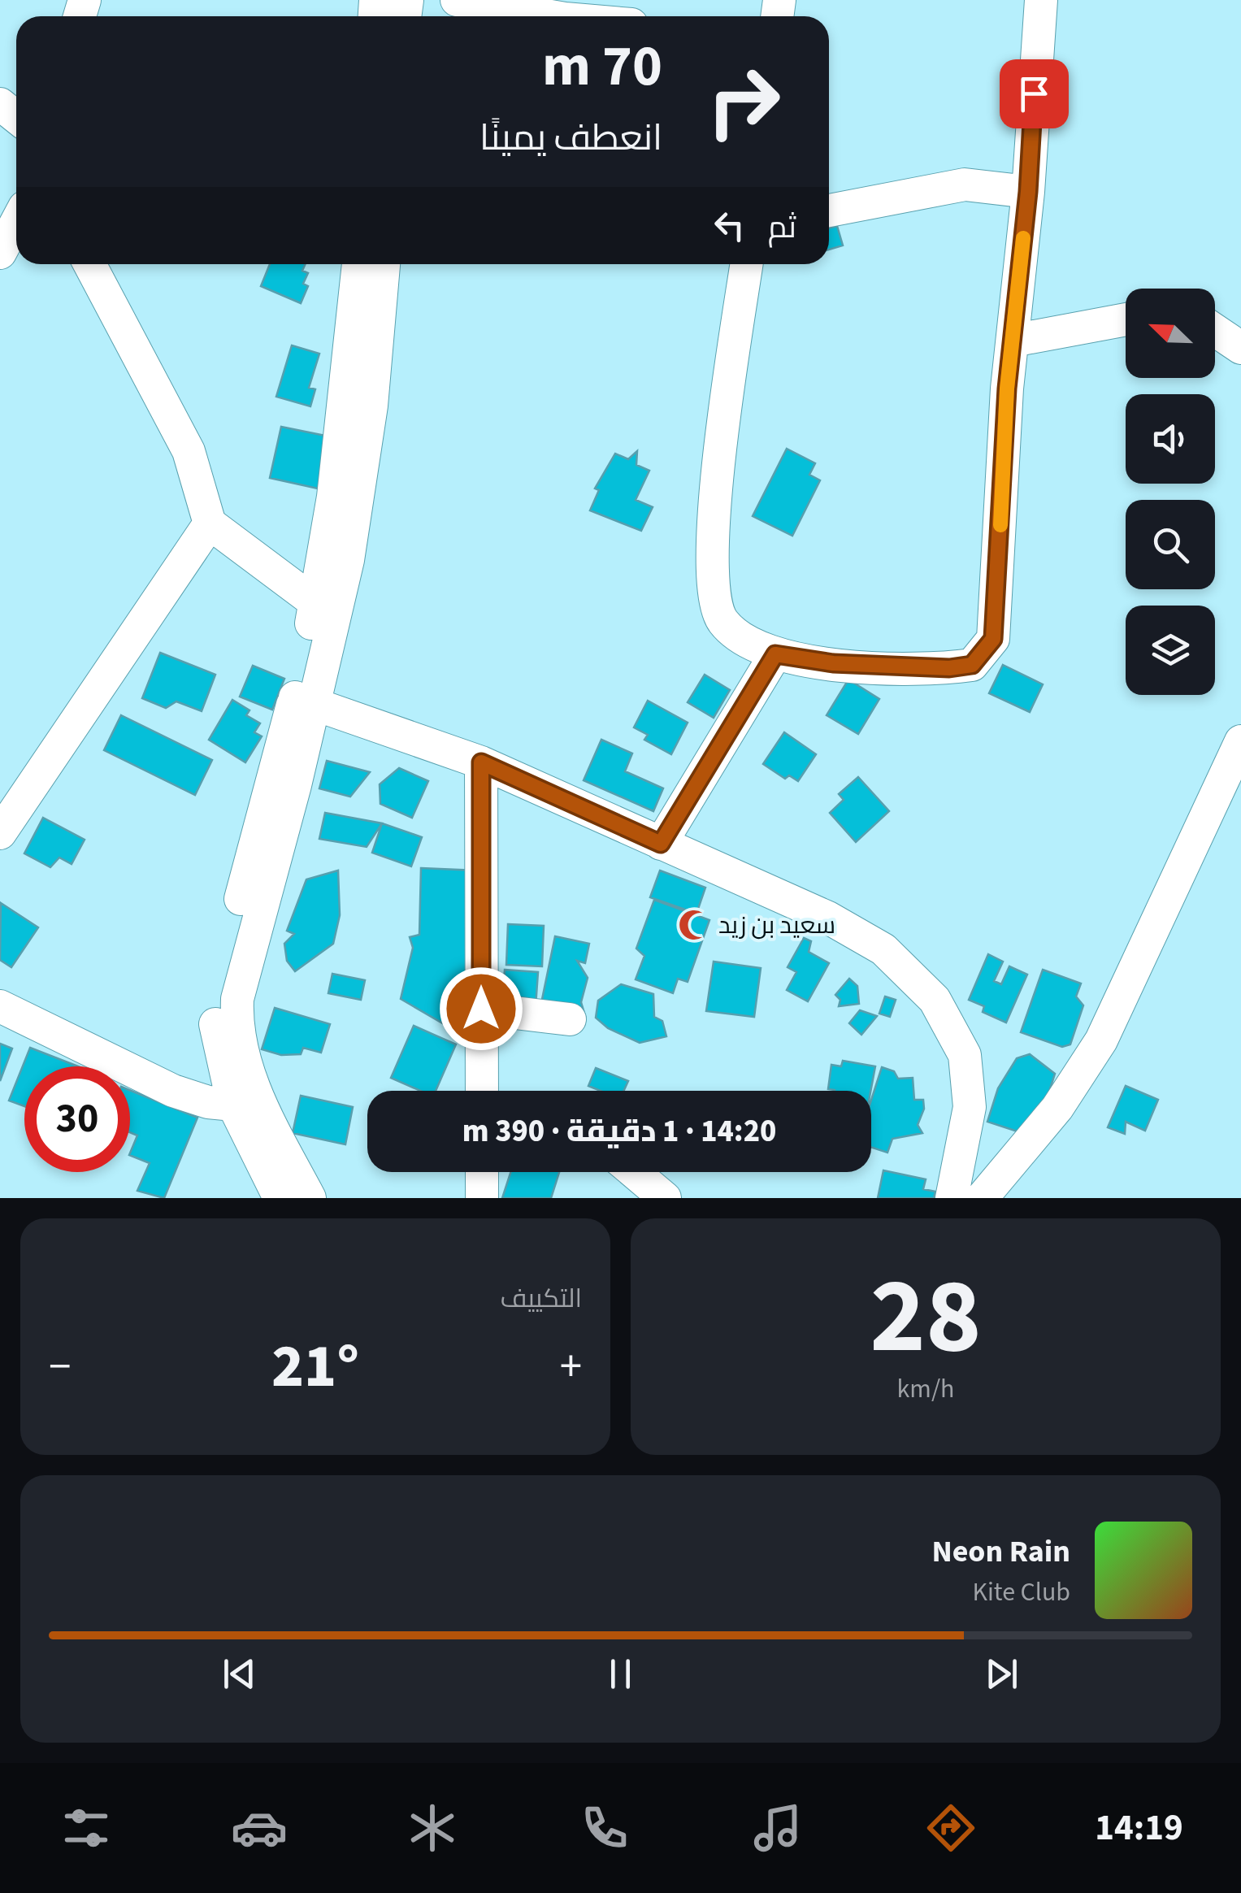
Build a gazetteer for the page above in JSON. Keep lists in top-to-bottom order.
{
  "places": {
    "mosque": ["سعيد بن زيد"]
  },
  "north": "top left",
  "page": {
    "turn": ["70 m", "انعطف يمينًا"],
    "then": "ثم",
    "limit": "30",
    "trip": "14:20 · 1 دقيقة · 390 m",
    "tile": [
      ["28", "km/h"],
      "التكييف"
    ],
    "heat": ["−", "21°", "+"],
    "song": ["Neon Rain", "Kite Club"],
    "tabs": "14:19"
  }
}
